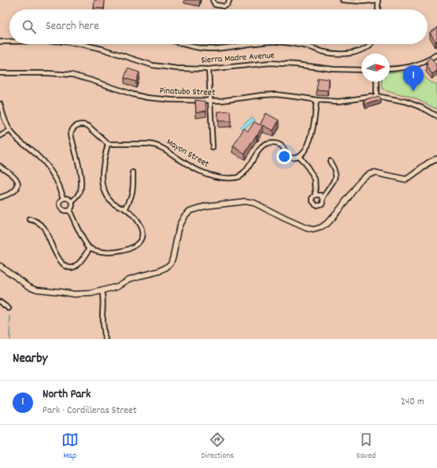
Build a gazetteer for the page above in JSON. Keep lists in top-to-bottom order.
{
  "streets": {
    "street": ["Sierra Madre Avenue", "Pinatubo Street", "Mayon Street"]
  },
  "north": "right",
  "page": {
    "search": "Search here",
    "pins": "1",
    "heading": "Nearby",
    "list": [
      {
        "mark": "1",
        "name": "North Park",
        "note": "Park · Cordilleras Street",
        "value": "240 m"
      }
    ],
    "nav": ["Map", "Directions", "Saved"]
  }
}
